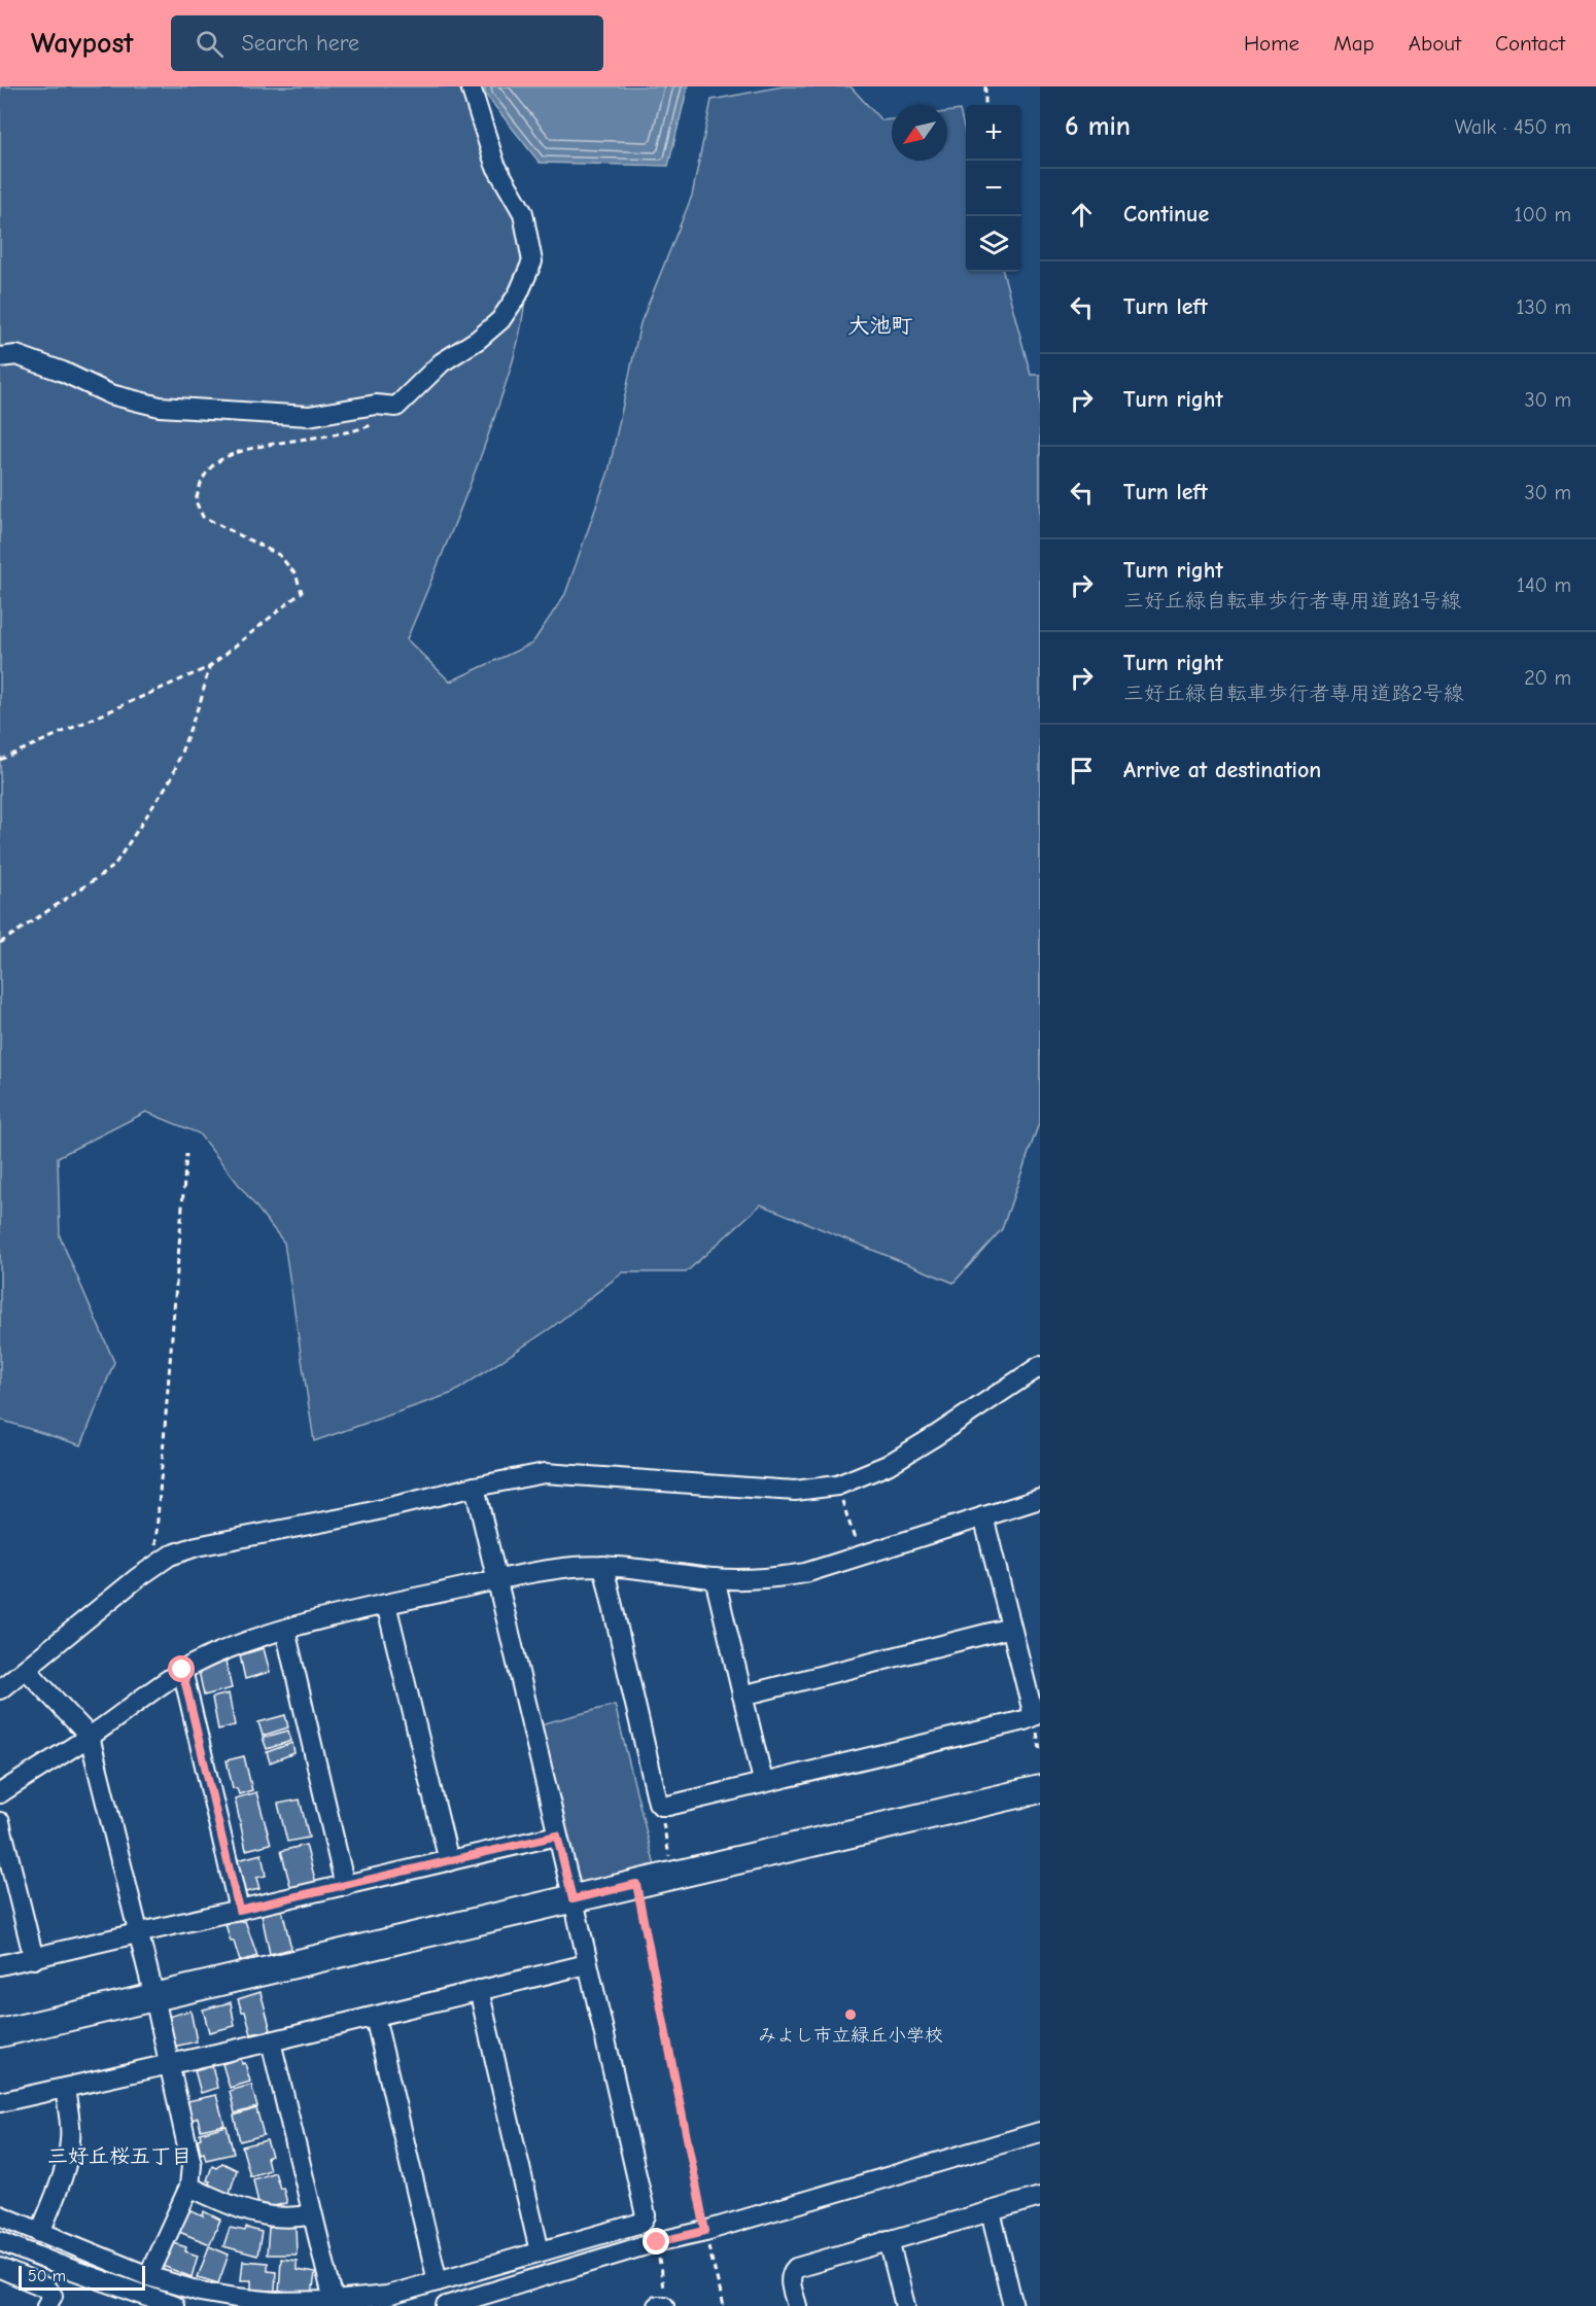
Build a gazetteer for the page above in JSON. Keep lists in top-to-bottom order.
{
  "districts": ["大池町", "三好丘桜五丁目"],
  "places": ["みよし市立緑丘小学校"],
  "scale_bar": "50 m",
  "north": "bottom left",
  "page": {
    "header": "Waypost",
    "search": "Search here",
    "nav": [
      "Home",
      "Map",
      "About",
      "Contact"
    ],
    "heading": ["6 min", "Walk · 450 m"],
    "map_buttons": ["+", "−"],
    "list": [
      ["Continue", "100 m"],
      ["Turn left", "130 m"],
      ["Turn right", "30 m"],
      ["Turn left", "30 m"],
      ["Turn right", "三好丘緑自転車歩行者専用道路1号線", "140 m"],
      ["Turn right", "三好丘緑自転車歩行者専用道路2号線", "20 m"],
      "Arrive at destination"
    ],
    "scale": "50 m"
  }
}
